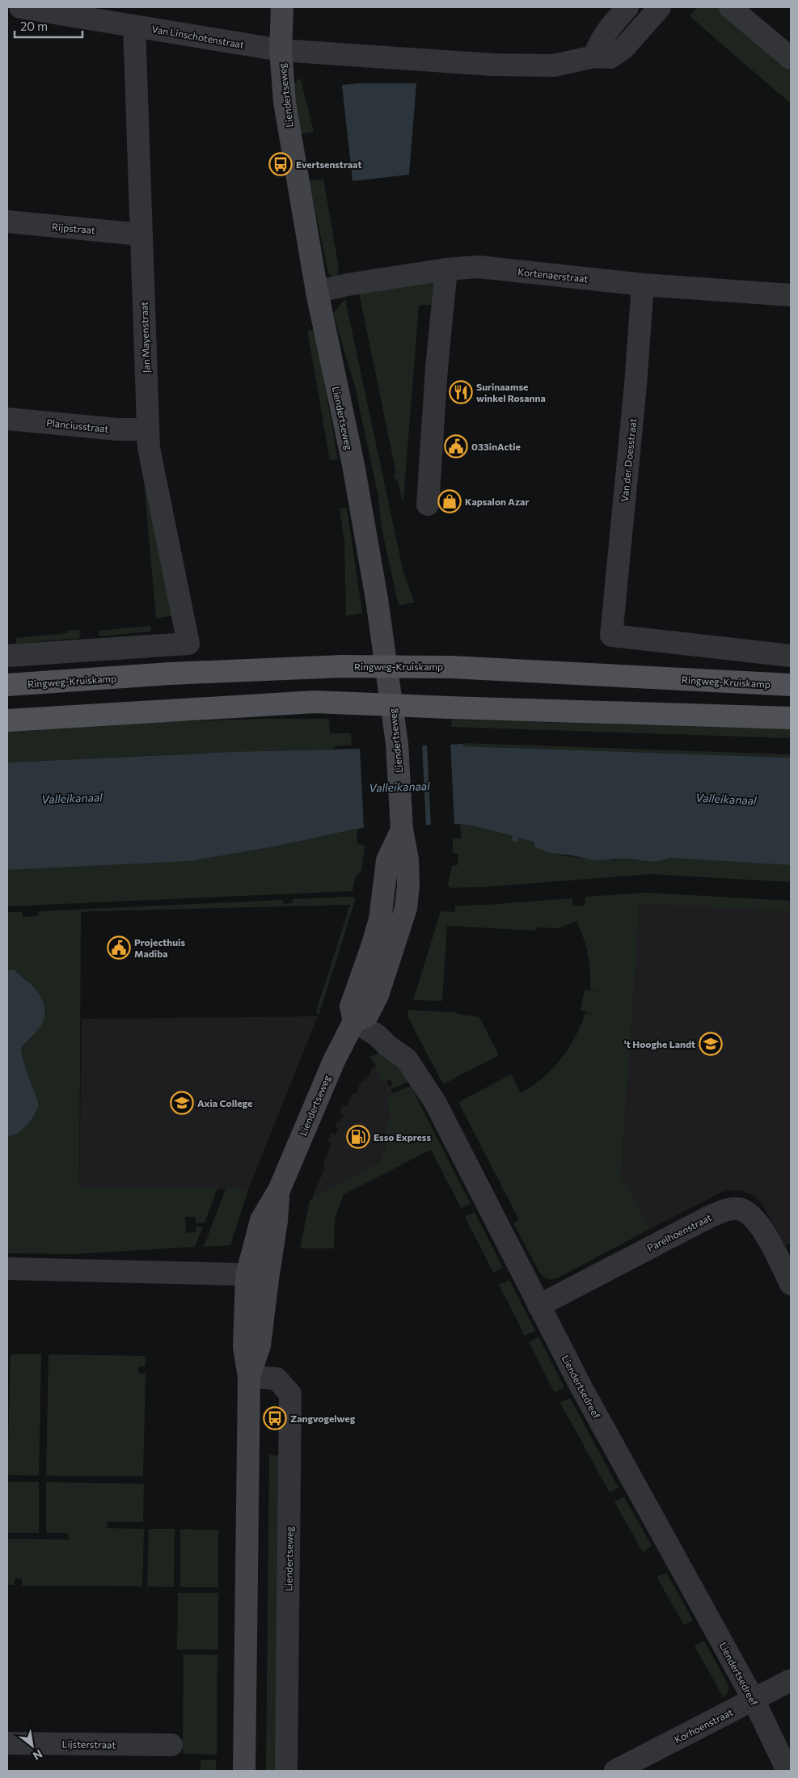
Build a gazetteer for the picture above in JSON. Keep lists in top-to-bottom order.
{
  "streets": {
    "main road": ["Ringweg-Kruiskamp"],
    "street": [
      "Van Linschotenstraat",
      "Liendertseweg",
      "Rijpstraat",
      "Kortenaerstraat",
      "Jan Mayenstraat",
      "Planciusstraat",
      "Van der Doesstraat",
      "Parelhoenstraat",
      "Liendertsedreef",
      "Korhoenstraat",
      "Lijsterstraat"
    ]
  },
  "crossings": [
    ["Van Linschotenstraat", "Liendertseweg"],
    ["Van Linschotenstraat", "Jan Mayenstraat"],
    ["Liendertseweg", "Kortenaerstraat"],
    ["Liendertseweg", "Ringweg-Kruiskamp"],
    ["Liendertseweg", "Liendertsedreef"],
    ["Rijpstraat", "Jan Mayenstraat"],
    ["Kortenaerstraat", "Van der Doesstraat"],
    ["Jan Mayenstraat", "Planciusstraat"],
    ["Parelhoenstraat", "Liendertsedreef"],
    ["Liendertsedreef", "Korhoenstraat"]
  ],
  "water": ["Valleikanaal"],
  "places": {
    "bus stop": ["Evertsenstraat", "Zangvogelweg"],
    "restaurant": ["Surinaamse winkel Rosanna"],
    "public building": ["033inActie", "Projecthuis Madiba"],
    "shop": ["Kapsalon Azar"],
    "school or university": ["'t Hooghe Landt", "Axia College"],
    "fuel station": ["Esso Express"]
  },
  "scale_bar": "20 m",
  "north": "bottom right"
}
